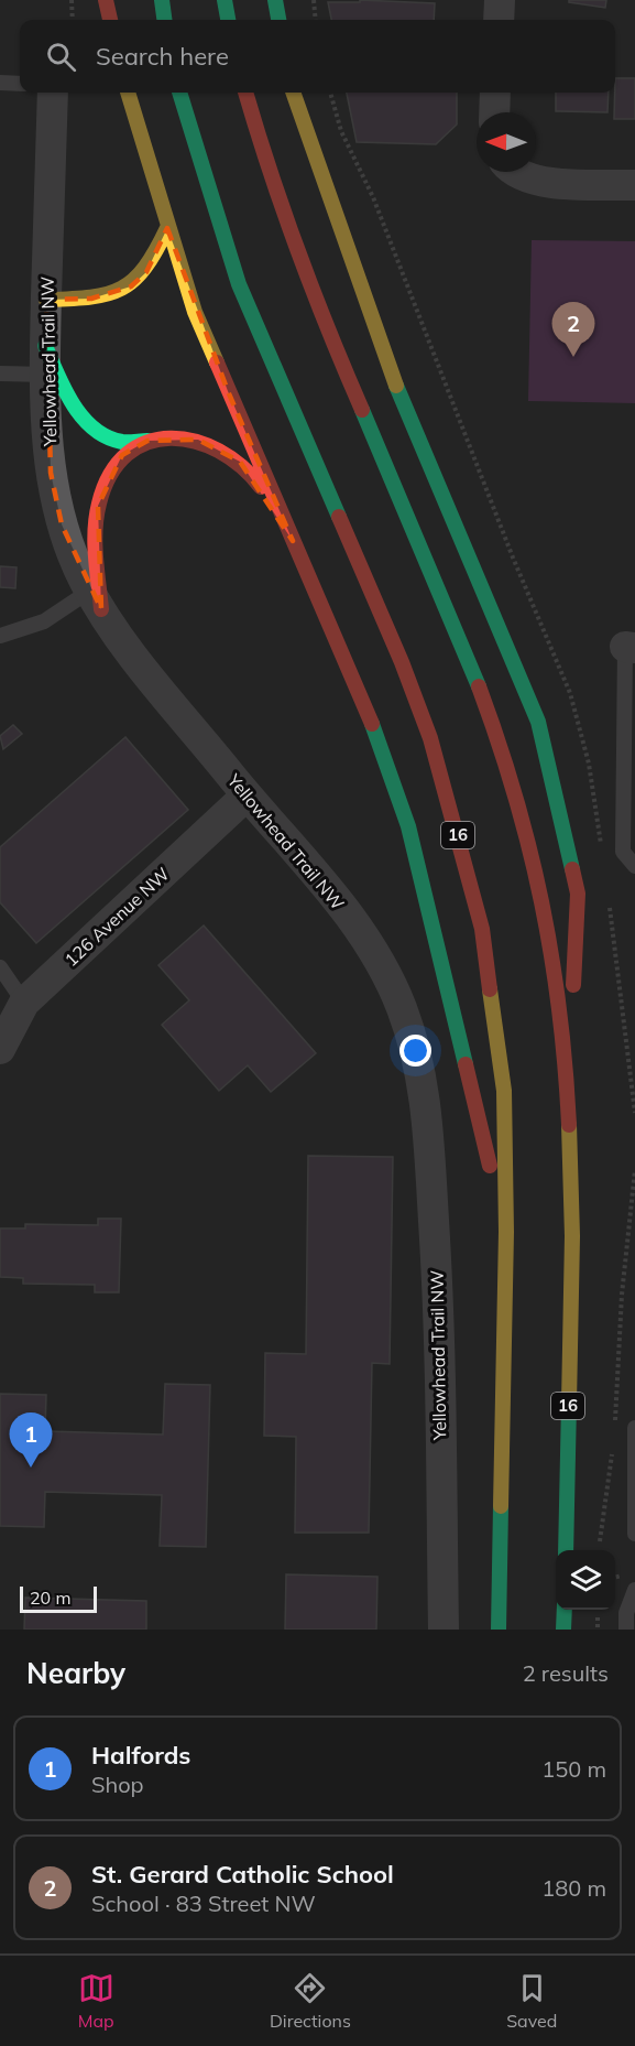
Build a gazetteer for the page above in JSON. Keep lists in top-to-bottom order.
{
  "streets": {
    "highway": ["16"],
    "street": ["Yellowhead Trail NW", "126 Avenue NW"]
  },
  "crossings": [
    ["Yellowhead Trail NW", "126 Avenue NW"]
  ],
  "scale_bar": "20 m",
  "north": "left",
  "page": {
    "search": "Search here",
    "pins": ["2", "1"],
    "scale": "20 m",
    "heading": ["Nearby", "2 results"],
    "list": [
      {
        "mark": "1",
        "name": "Halfords",
        "note": "Shop",
        "value": "150 m"
      },
      {
        "mark": "2",
        "name": "St. Gerard Catholic School",
        "note": "School · 83 Street NW",
        "value": "180 m"
      }
    ],
    "nav": ["Map", "Directions", "Saved"]
  }
}
